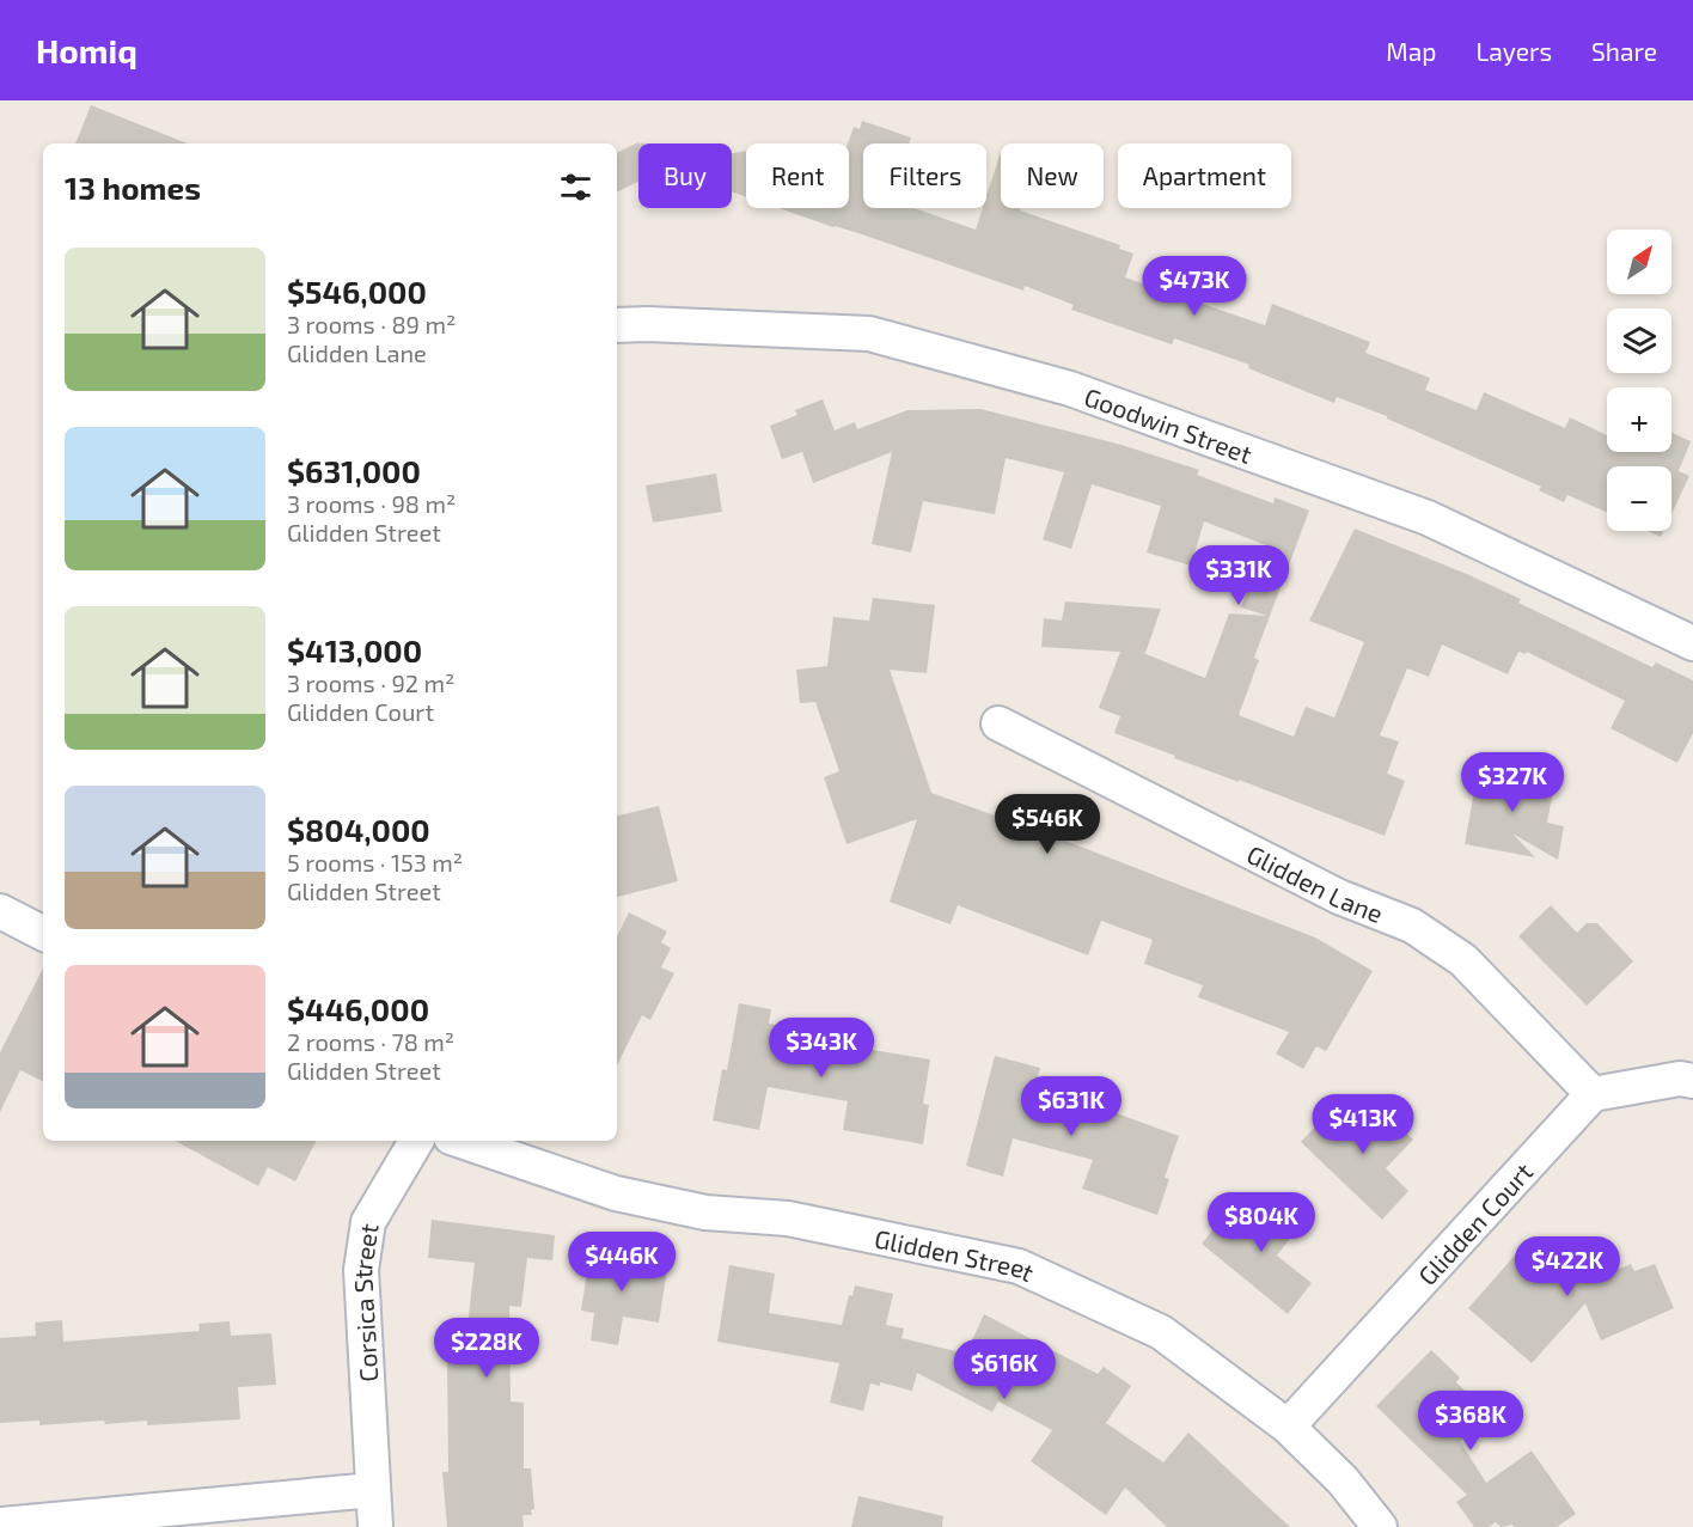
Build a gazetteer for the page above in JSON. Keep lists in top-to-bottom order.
{
  "streets": {
    "street": [
      "Goodwin Street",
      "Glidden Lane",
      "Glidden Court",
      "Glidden Street",
      "Corsica Street"
    ]
  },
  "crossings": [
    ["Glidden Lane", "Glidden Court"],
    ["Glidden Court", "Glidden Street"]
  ],
  "north": "top right",
  "page": {
    "header": "Homiq",
    "nav": ["Map", "Layers", "Share"],
    "chip": [
      "Buy",
      "Rent",
      "Filters",
      "New",
      "Apartment"
    ],
    "heading": "13 homes",
    "map_buttons": ["+", "−"],
    "list": [
      {
        "name": "$546,000",
        "note": "3 rooms · 89 m² · Glidden Lane"
      },
      {
        "name": "$631,000",
        "note": "3 rooms · 98 m² · Glidden Street"
      },
      {
        "name": "$413,000",
        "note": "3 rooms · 92 m² · Glidden Court"
      },
      {
        "name": "$804,000",
        "note": "5 rooms · 153 m² · Glidden Street"
      },
      {
        "name": "$446,000",
        "note": "2 rooms · 78 m² · Glidden Street"
      }
    ],
    "price": [
      "$473K",
      "$331K",
      "$327K",
      "$546K",
      "$343K",
      "$631K",
      "$413K",
      "$804K",
      "$446K",
      "$422K",
      "$228K",
      "$616K",
      "$368K"
    ]
  }
}
